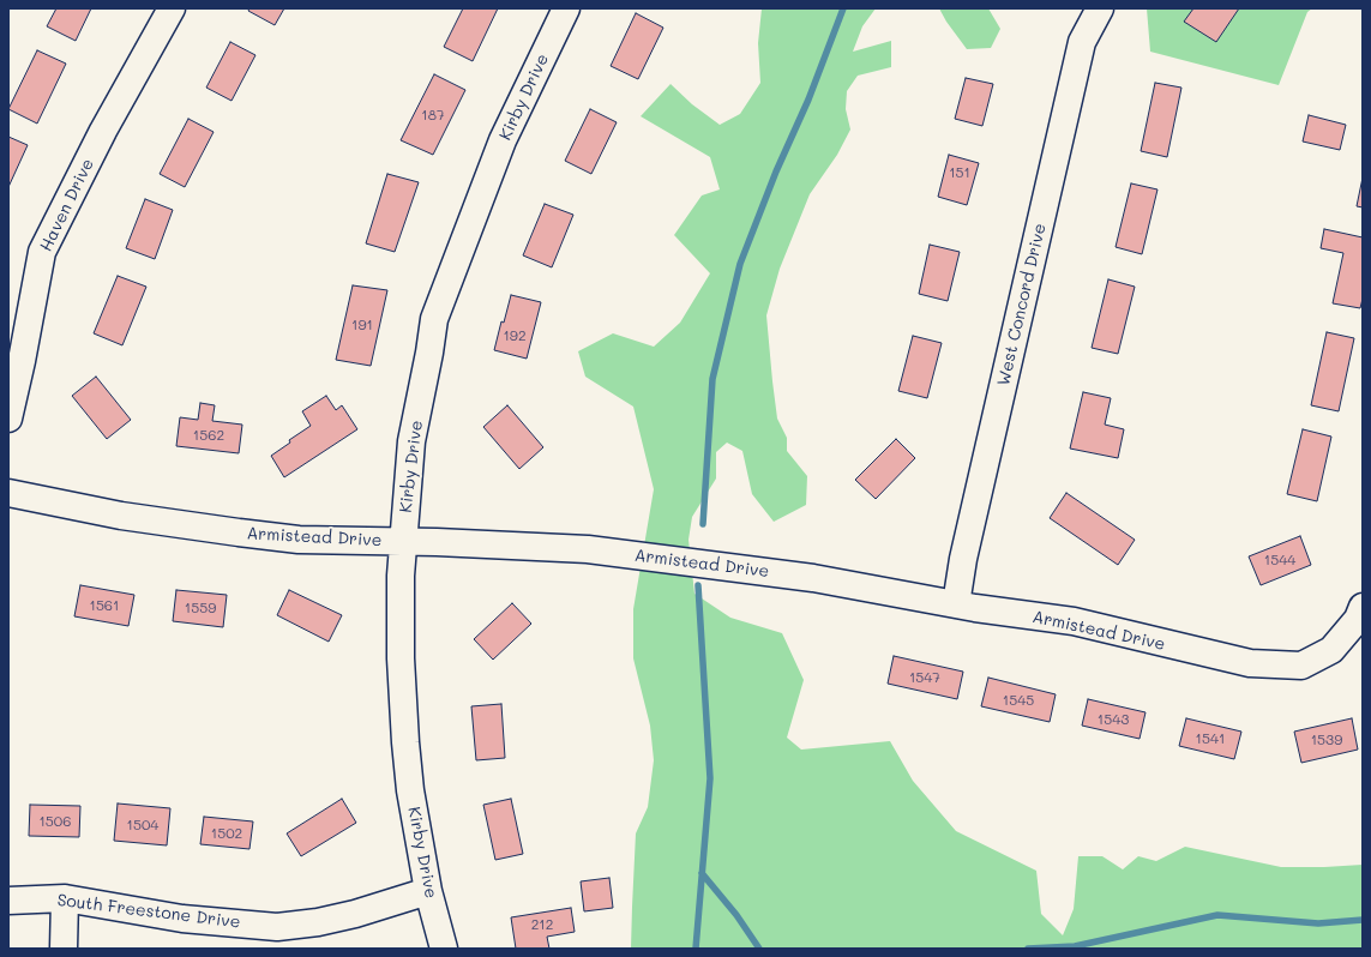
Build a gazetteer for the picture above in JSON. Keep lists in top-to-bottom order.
{
  "streets": {
    "street": [
      "Kirby Drive",
      "Haven Drive",
      "West Concord Drive",
      "Armistead Drive",
      "South Freestone Drive"
    ]
  },
  "crossings": [
    ["Kirby Drive", "Armistead Drive"],
    ["Kirby Drive", "South Freestone Drive"],
    ["West Concord Drive", "Armistead Drive"]
  ],
  "house_numbers": [
    "187",
    "151",
    "191",
    "192",
    "1562",
    "1544",
    "1561",
    "1559",
    "1547",
    "1545",
    "1543",
    "1541",
    "1539",
    "1506",
    "1504",
    "1502",
    "212"
  ]
}
